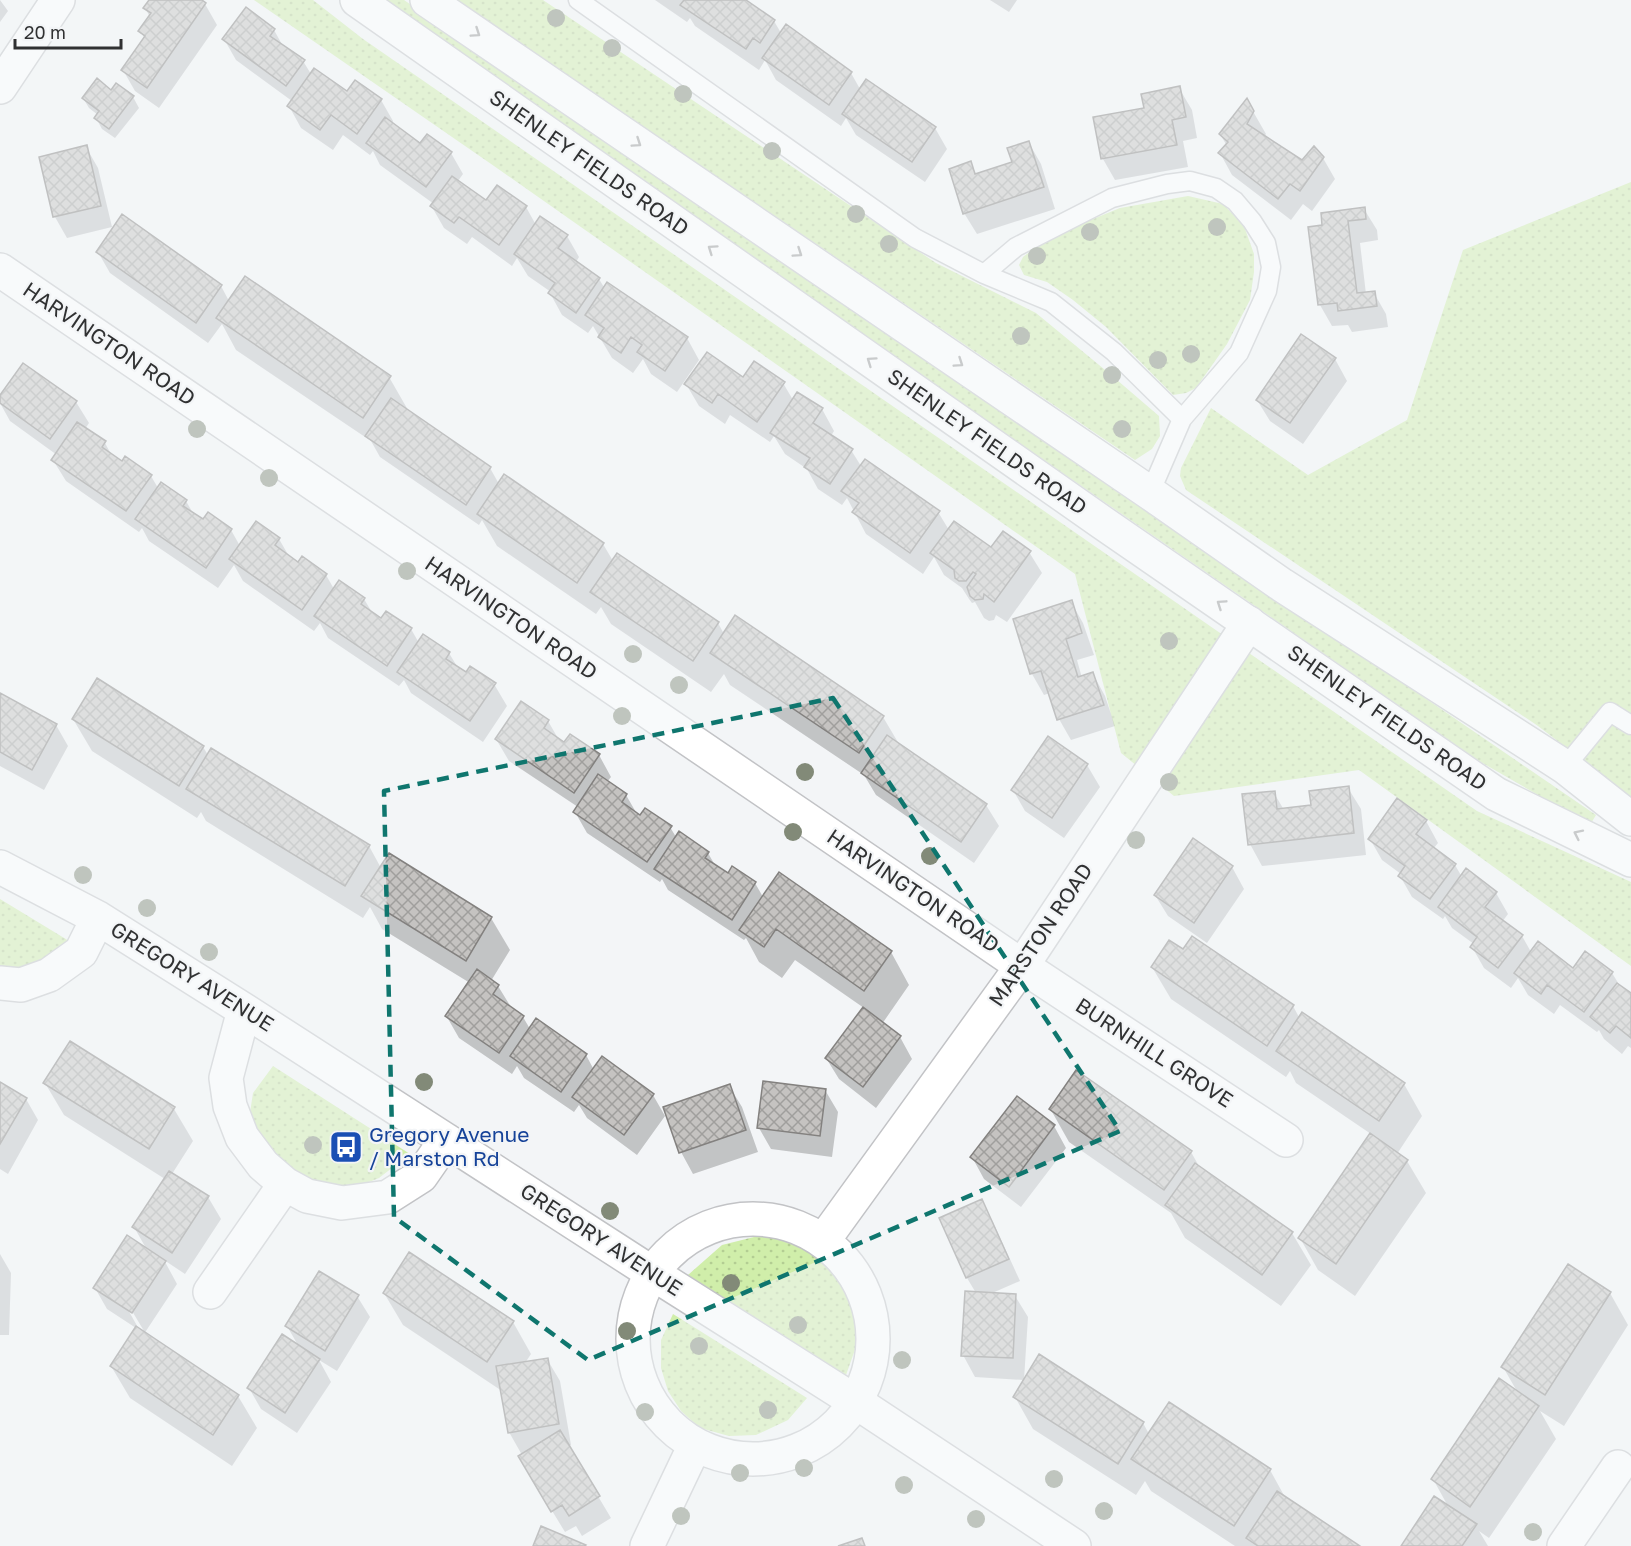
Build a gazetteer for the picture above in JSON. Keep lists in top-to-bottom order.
{
  "streets": {
    "street": [
      "SHENLEY FIELDS ROAD",
      "HARVINGTON ROAD",
      "MARSTON ROAD",
      "GREGORY AVENUE",
      "BURNHILL GROVE"
    ]
  },
  "crossings": [
    ["SHENLEY FIELDS ROAD", "MARSTON ROAD"],
    ["HARVINGTON ROAD", "MARSTON ROAD"],
    ["HARVINGTON ROAD", "BURNHILL GROVE"],
    ["MARSTON ROAD", "BURNHILL GROVE"]
  ],
  "places": {
    "bus stop": ["Gregory Avenue / Marston Rd"]
  },
  "scale_bar": "20 m"
}
